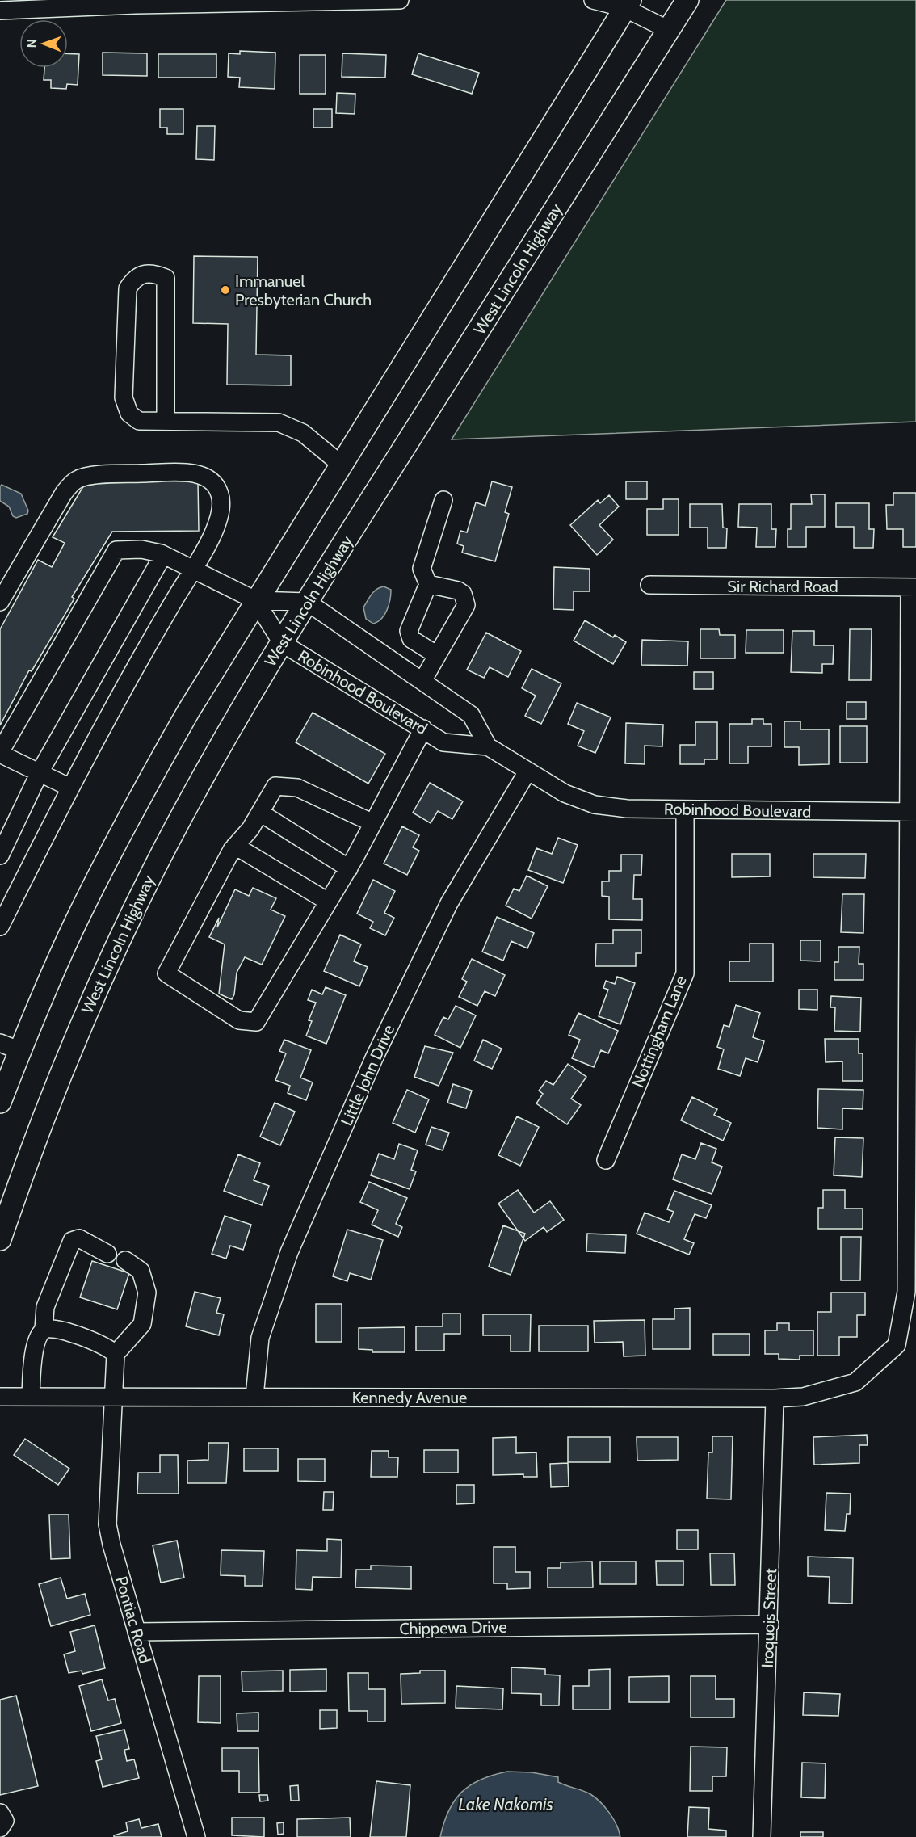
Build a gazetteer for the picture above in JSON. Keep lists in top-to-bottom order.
{
  "streets": {
    "main road": ["West Lincoln Highway"],
    "street": [
      "Sir Richard Road",
      "Robinhood Boulevard",
      "Nottingham Lane",
      "Little John Drive",
      "Kennedy Avenue",
      "Iroquois Street",
      "Pontiac Road",
      "Chippewa Drive"
    ]
  },
  "crossings": [
    ["West Lincoln Highway", "Robinhood Boulevard"],
    ["Sir Richard Road", "Kennedy Avenue"],
    ["Robinhood Boulevard", "Nottingham Lane"],
    ["Robinhood Boulevard", "Little John Drive"],
    ["Robinhood Boulevard", "Kennedy Avenue"],
    ["Little John Drive", "Kennedy Avenue"],
    ["Kennedy Avenue", "Iroquois Street"],
    ["Kennedy Avenue", "Pontiac Road"],
    ["Iroquois Street", "Chippewa Drive"],
    ["Pontiac Road", "Chippewa Drive"]
  ],
  "water": ["Lake Nakomis"],
  "places": ["Immanuel Presbyterian Church"],
  "north": "left"
}
